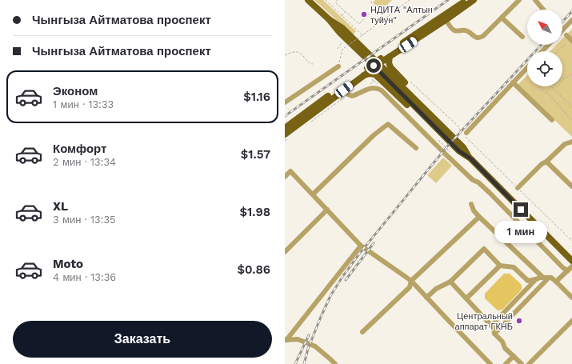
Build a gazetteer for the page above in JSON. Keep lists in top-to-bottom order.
{
  "places": ["НДИТА \"Алтын туйун\"", "Центральный аппарат ГКНБ"],
  "north": "top left",
  "page": {
    "banner": ["Чынгыза Айтматова проспект", "Чынгыза Айтматова проспект"],
    "list": [
      {
        "name": "Эконом",
        "note": "1 мин · 13:33",
        "value": "$1.16"
      },
      {
        "name": "Комфорт",
        "note": "2 мин · 13:34",
        "value": "$1.57"
      },
      {
        "name": "XL",
        "note": "3 мин · 13:35",
        "value": "$1.98"
      },
      {
        "name": "Moto",
        "note": "4 мин · 13:36",
        "value": "$0.86"
      }
    ],
    "bubble": "1 мин",
    "buttons": "Заказать"
  }
}
